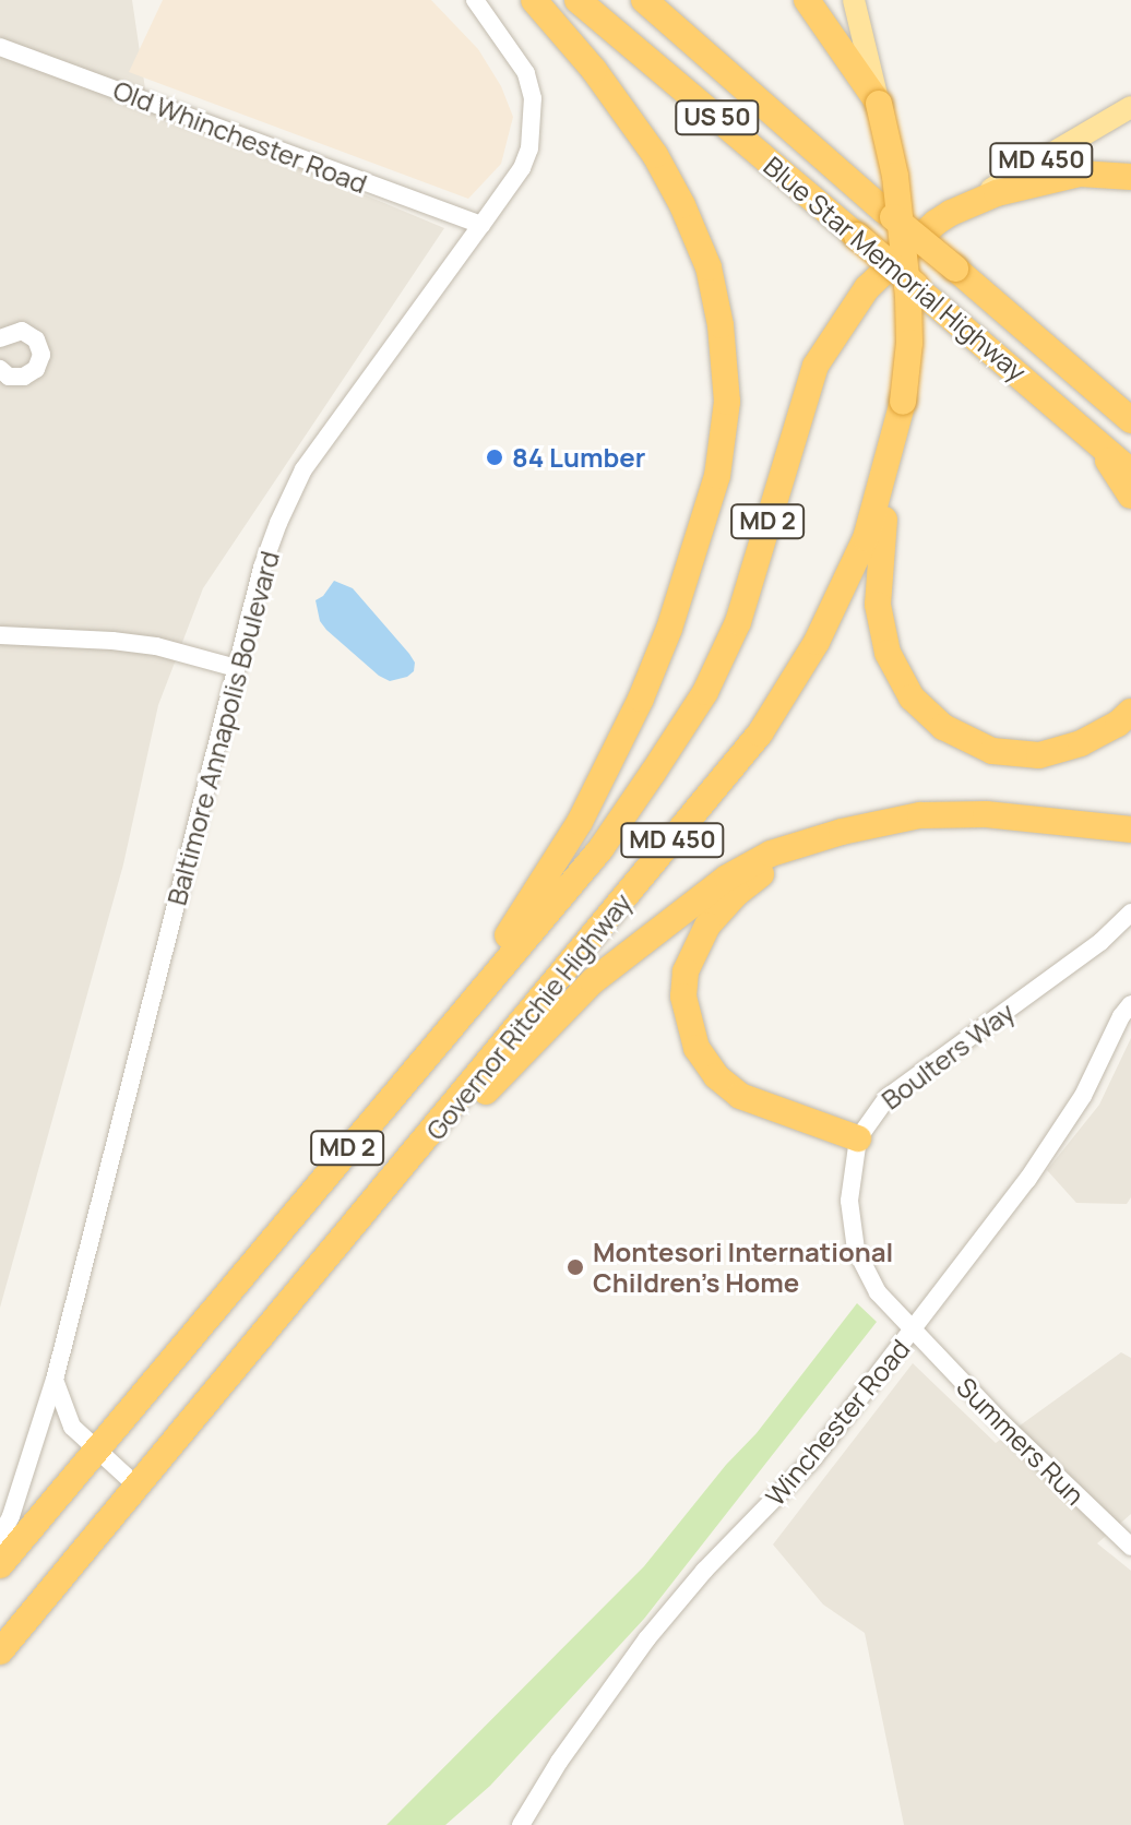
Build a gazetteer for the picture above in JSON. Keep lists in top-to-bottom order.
{
  "streets": {
    "highway": [
      "US 50",
      "MD 450",
      "Blue Star Memorial Highway",
      "MD 2",
      "Governor Ritchie Highway"
    ],
    "street": [
      "Old Whinchester Road",
      "Baltimore Annapolis Boulevard",
      "Boulters Way",
      "Winchester Road",
      "Summers Run"
    ]
  },
  "crossings": [
    ["Old Whinchester Road", "Baltimore Annapolis Boulevard"],
    ["MD 450", "Governor Ritchie Highway"],
    ["MD 2", "Governor Ritchie Highway"],
    ["Boulters Way", "Winchester Road"],
    ["Boulters Way", "Summers Run"],
    ["Winchester Road", "Summers Run"]
  ],
  "places": ["84 Lumber", "Montesori International Children's Home"]
}
